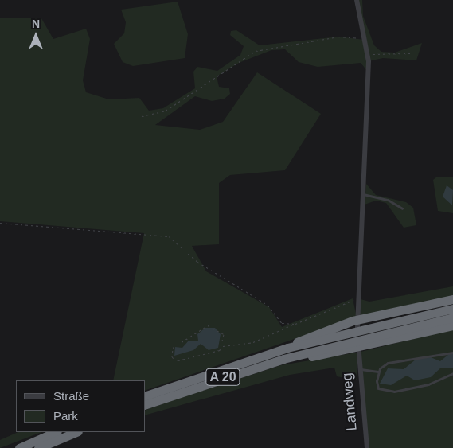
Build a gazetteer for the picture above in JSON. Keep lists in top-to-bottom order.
{
  "streets": {
    "highway": ["A 20"],
    "street": ["Landweg"]
  },
  "crossings": [
    ["A 20", "Landweg"]
  ],
  "legend": ["Straße", "Park"],
  "north": "top"
}
